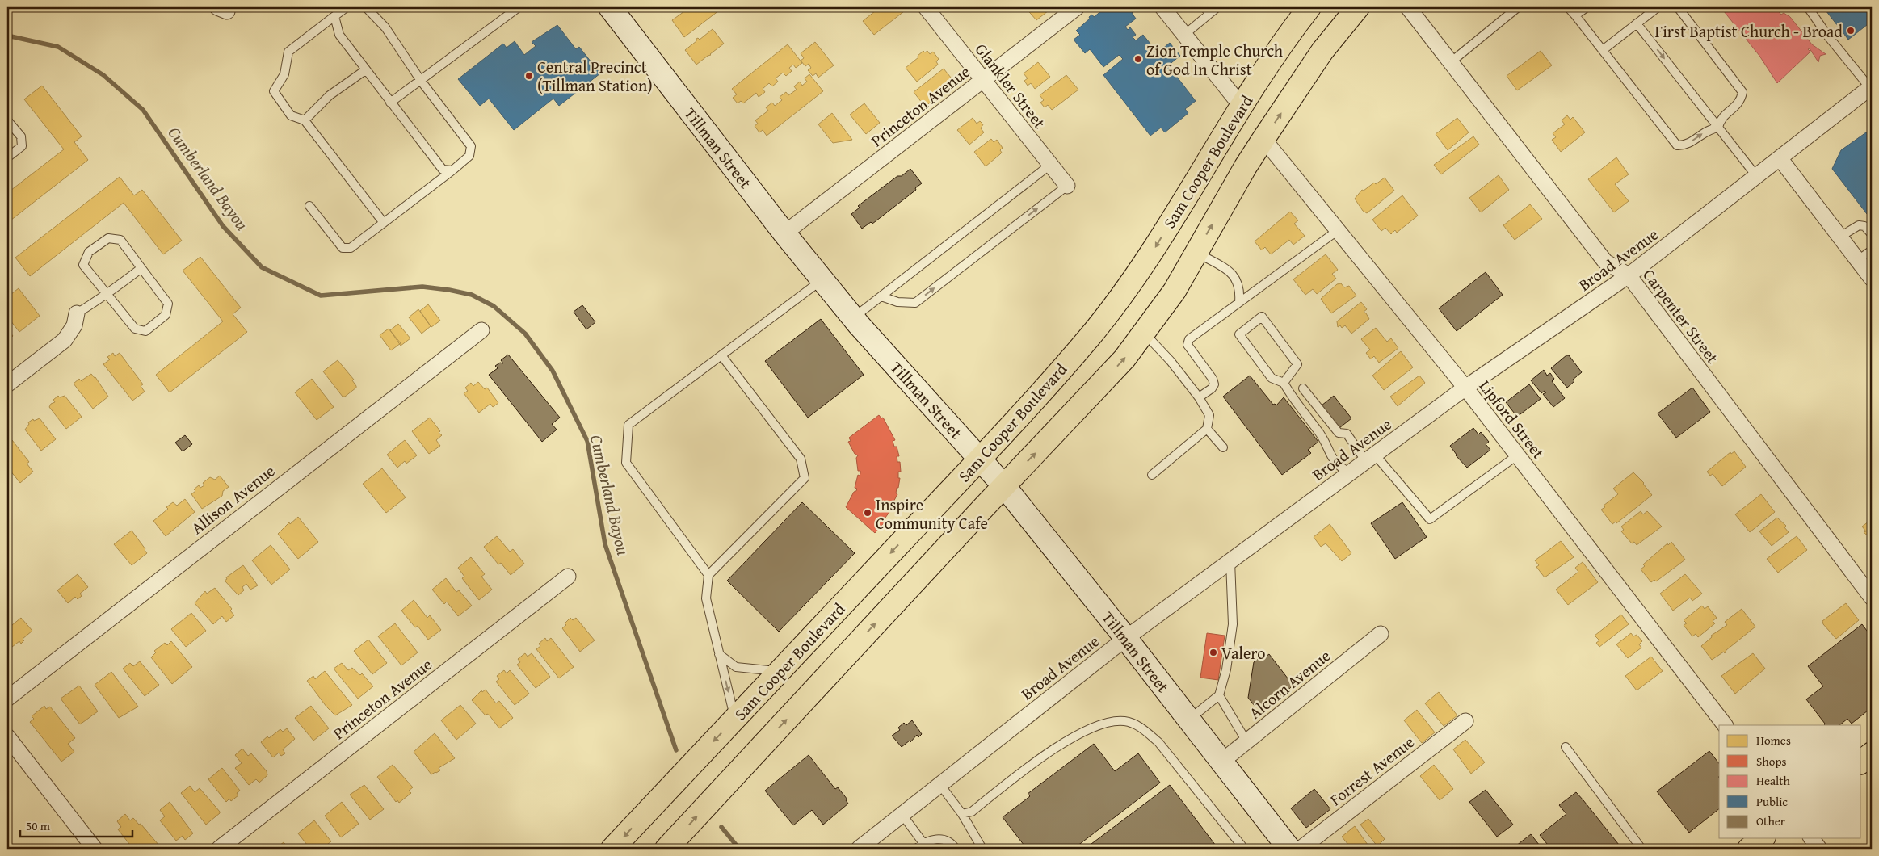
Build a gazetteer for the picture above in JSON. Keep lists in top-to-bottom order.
{
  "streets": {
    "main road": ["Tillman Street", "Sam Cooper Boulevard"],
    "street": [
      "Glankler Street",
      "Princeton Avenue",
      "Broad Avenue",
      "Carpenter Street",
      "Lipford Street",
      "Allison Avenue",
      "Alcorn Avenue",
      "Forrest Avenue"
    ]
  },
  "crossings": [
    ["Glankler Street", "Princeton Avenue"],
    ["Princeton Avenue", "Tillman Street"],
    ["Tillman Street", "Sam Cooper Boulevard"],
    ["Tillman Street", "Broad Avenue"],
    ["Tillman Street", "Alcorn Avenue"],
    ["Broad Avenue", "Carpenter Street"],
    ["Broad Avenue", "Lipford Street"]
  ],
  "water": ["Cumberland Bayou"],
  "places": [
    "First Baptist Church - Broad",
    "Zion Temple Church of God In Christ",
    "Central Precinct (Tillman Station)",
    "Inspire Community Cafe",
    "Valero"
  ],
  "legend": [
    "Homes",
    "Shops",
    "Health",
    "Public",
    "Other"
  ],
  "scale_bar": "50 m"
}
